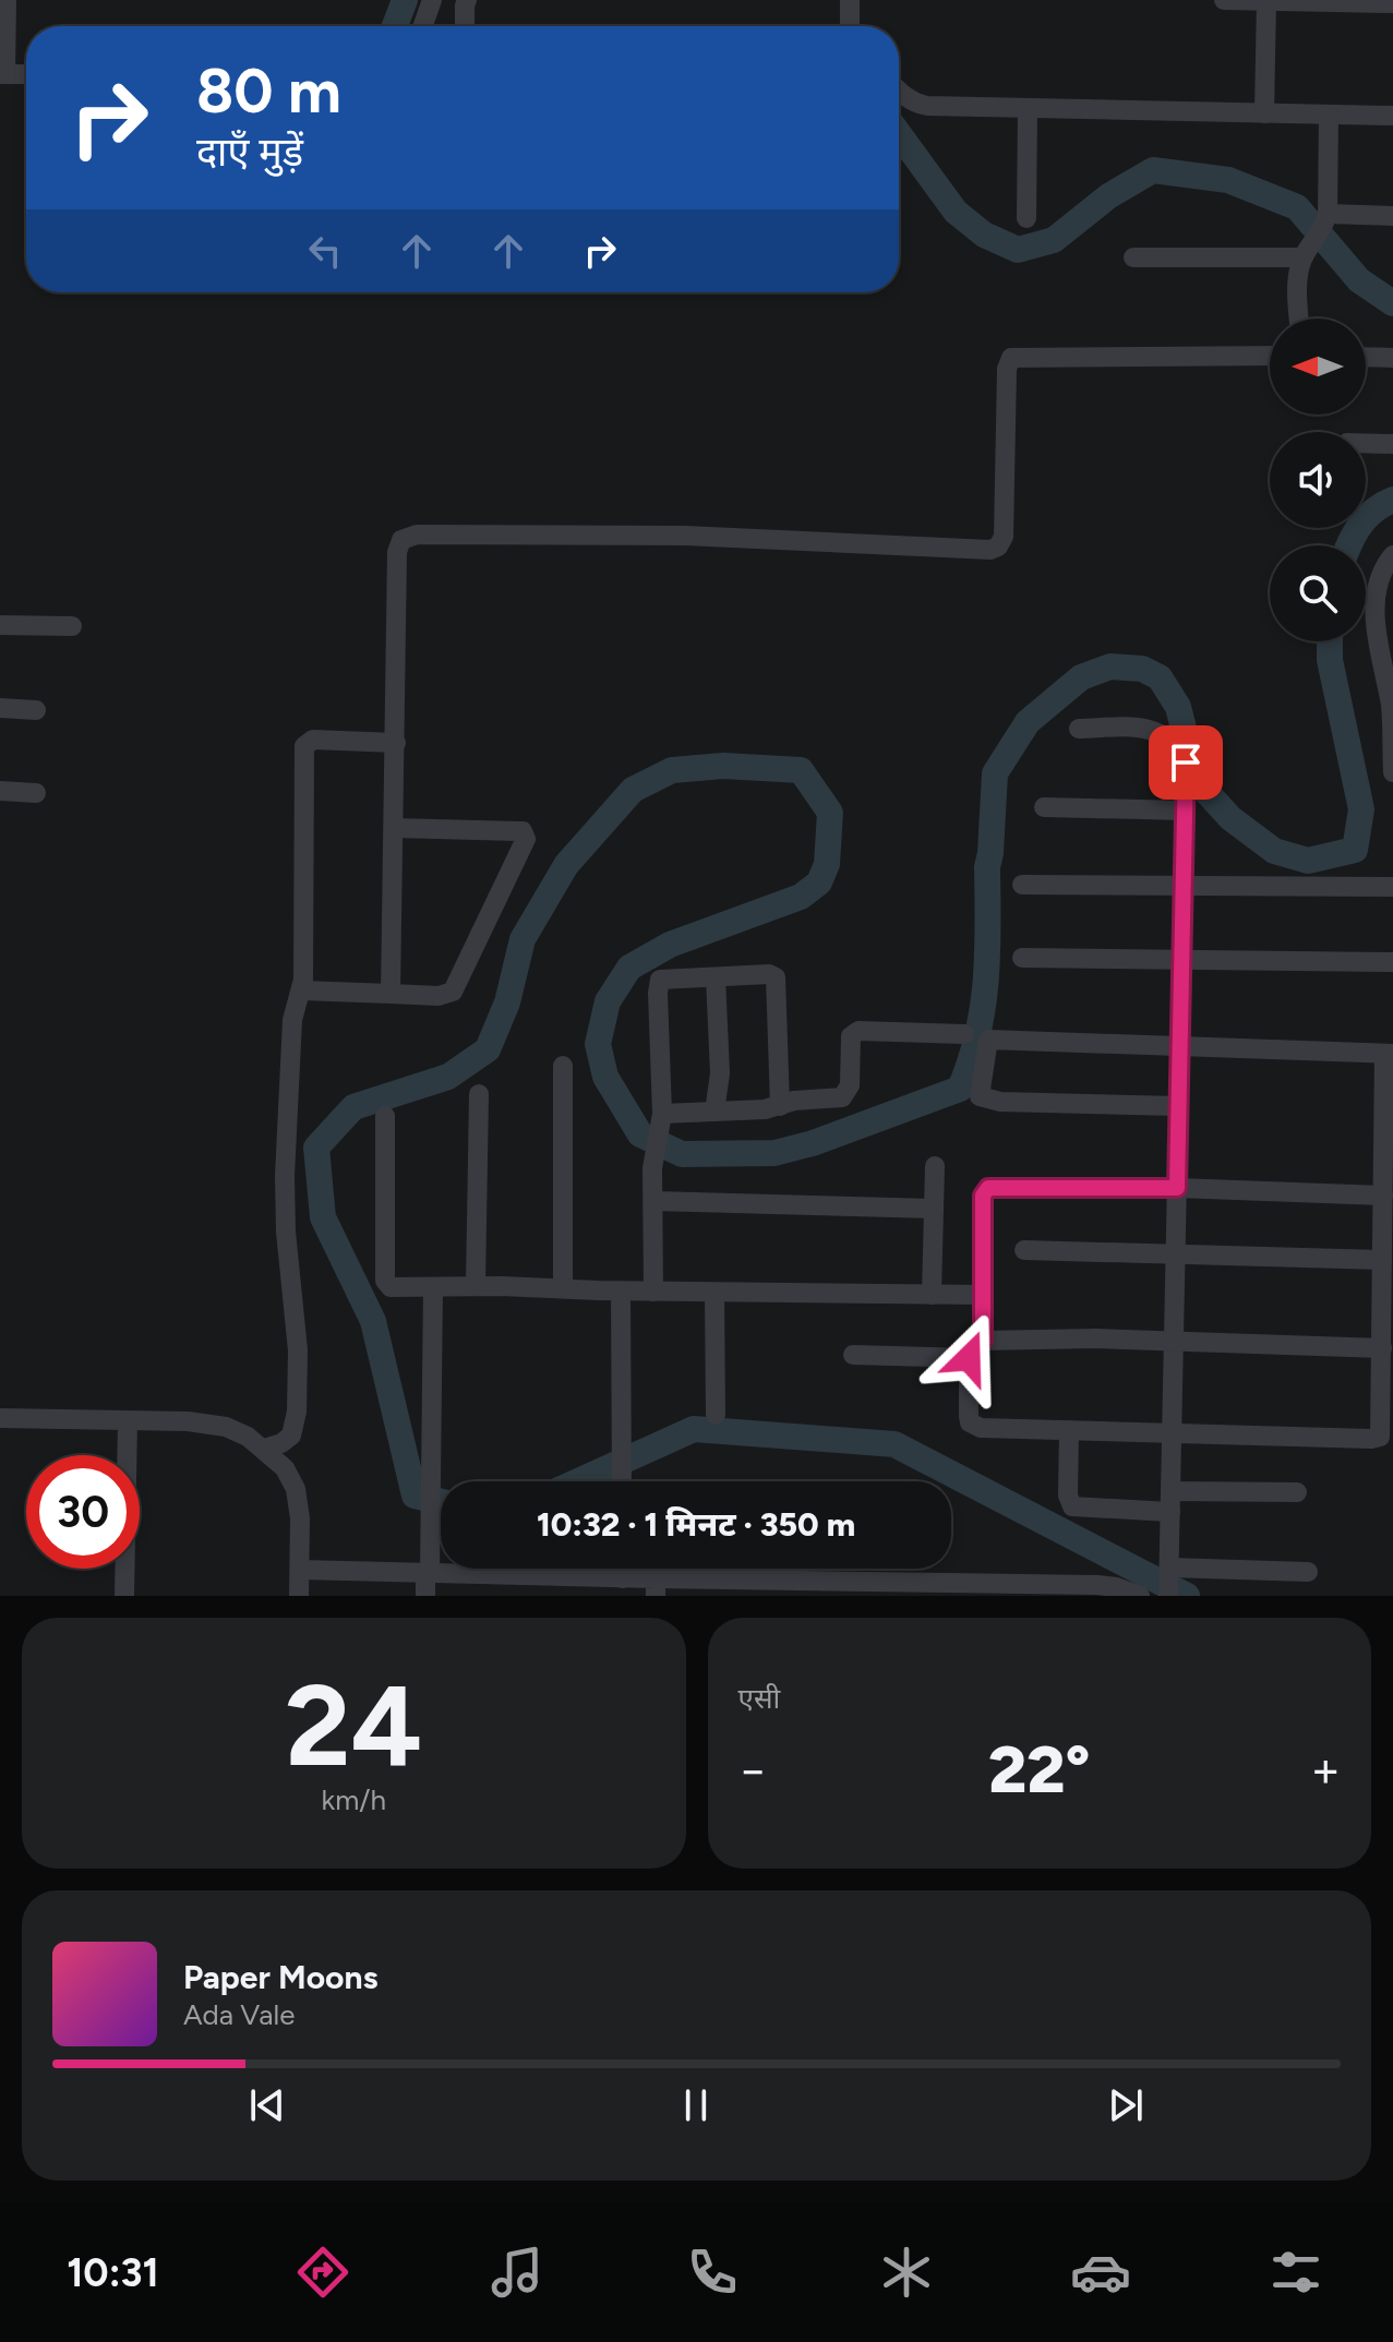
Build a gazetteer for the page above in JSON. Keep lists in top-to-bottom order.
{
  "north": "left",
  "page": {
    "turn": ["80 m", "दाएँ मुड़ें"],
    "limit": "30",
    "trip": "10:32 · 1 मिनट · 350 m",
    "tile": [
      ["24", "km/h"],
      "एसी"
    ],
    "heat": ["−", "22°", "+"],
    "song": ["Paper Moons", "Ada Vale"],
    "tabs": "10:31"
  }
}
